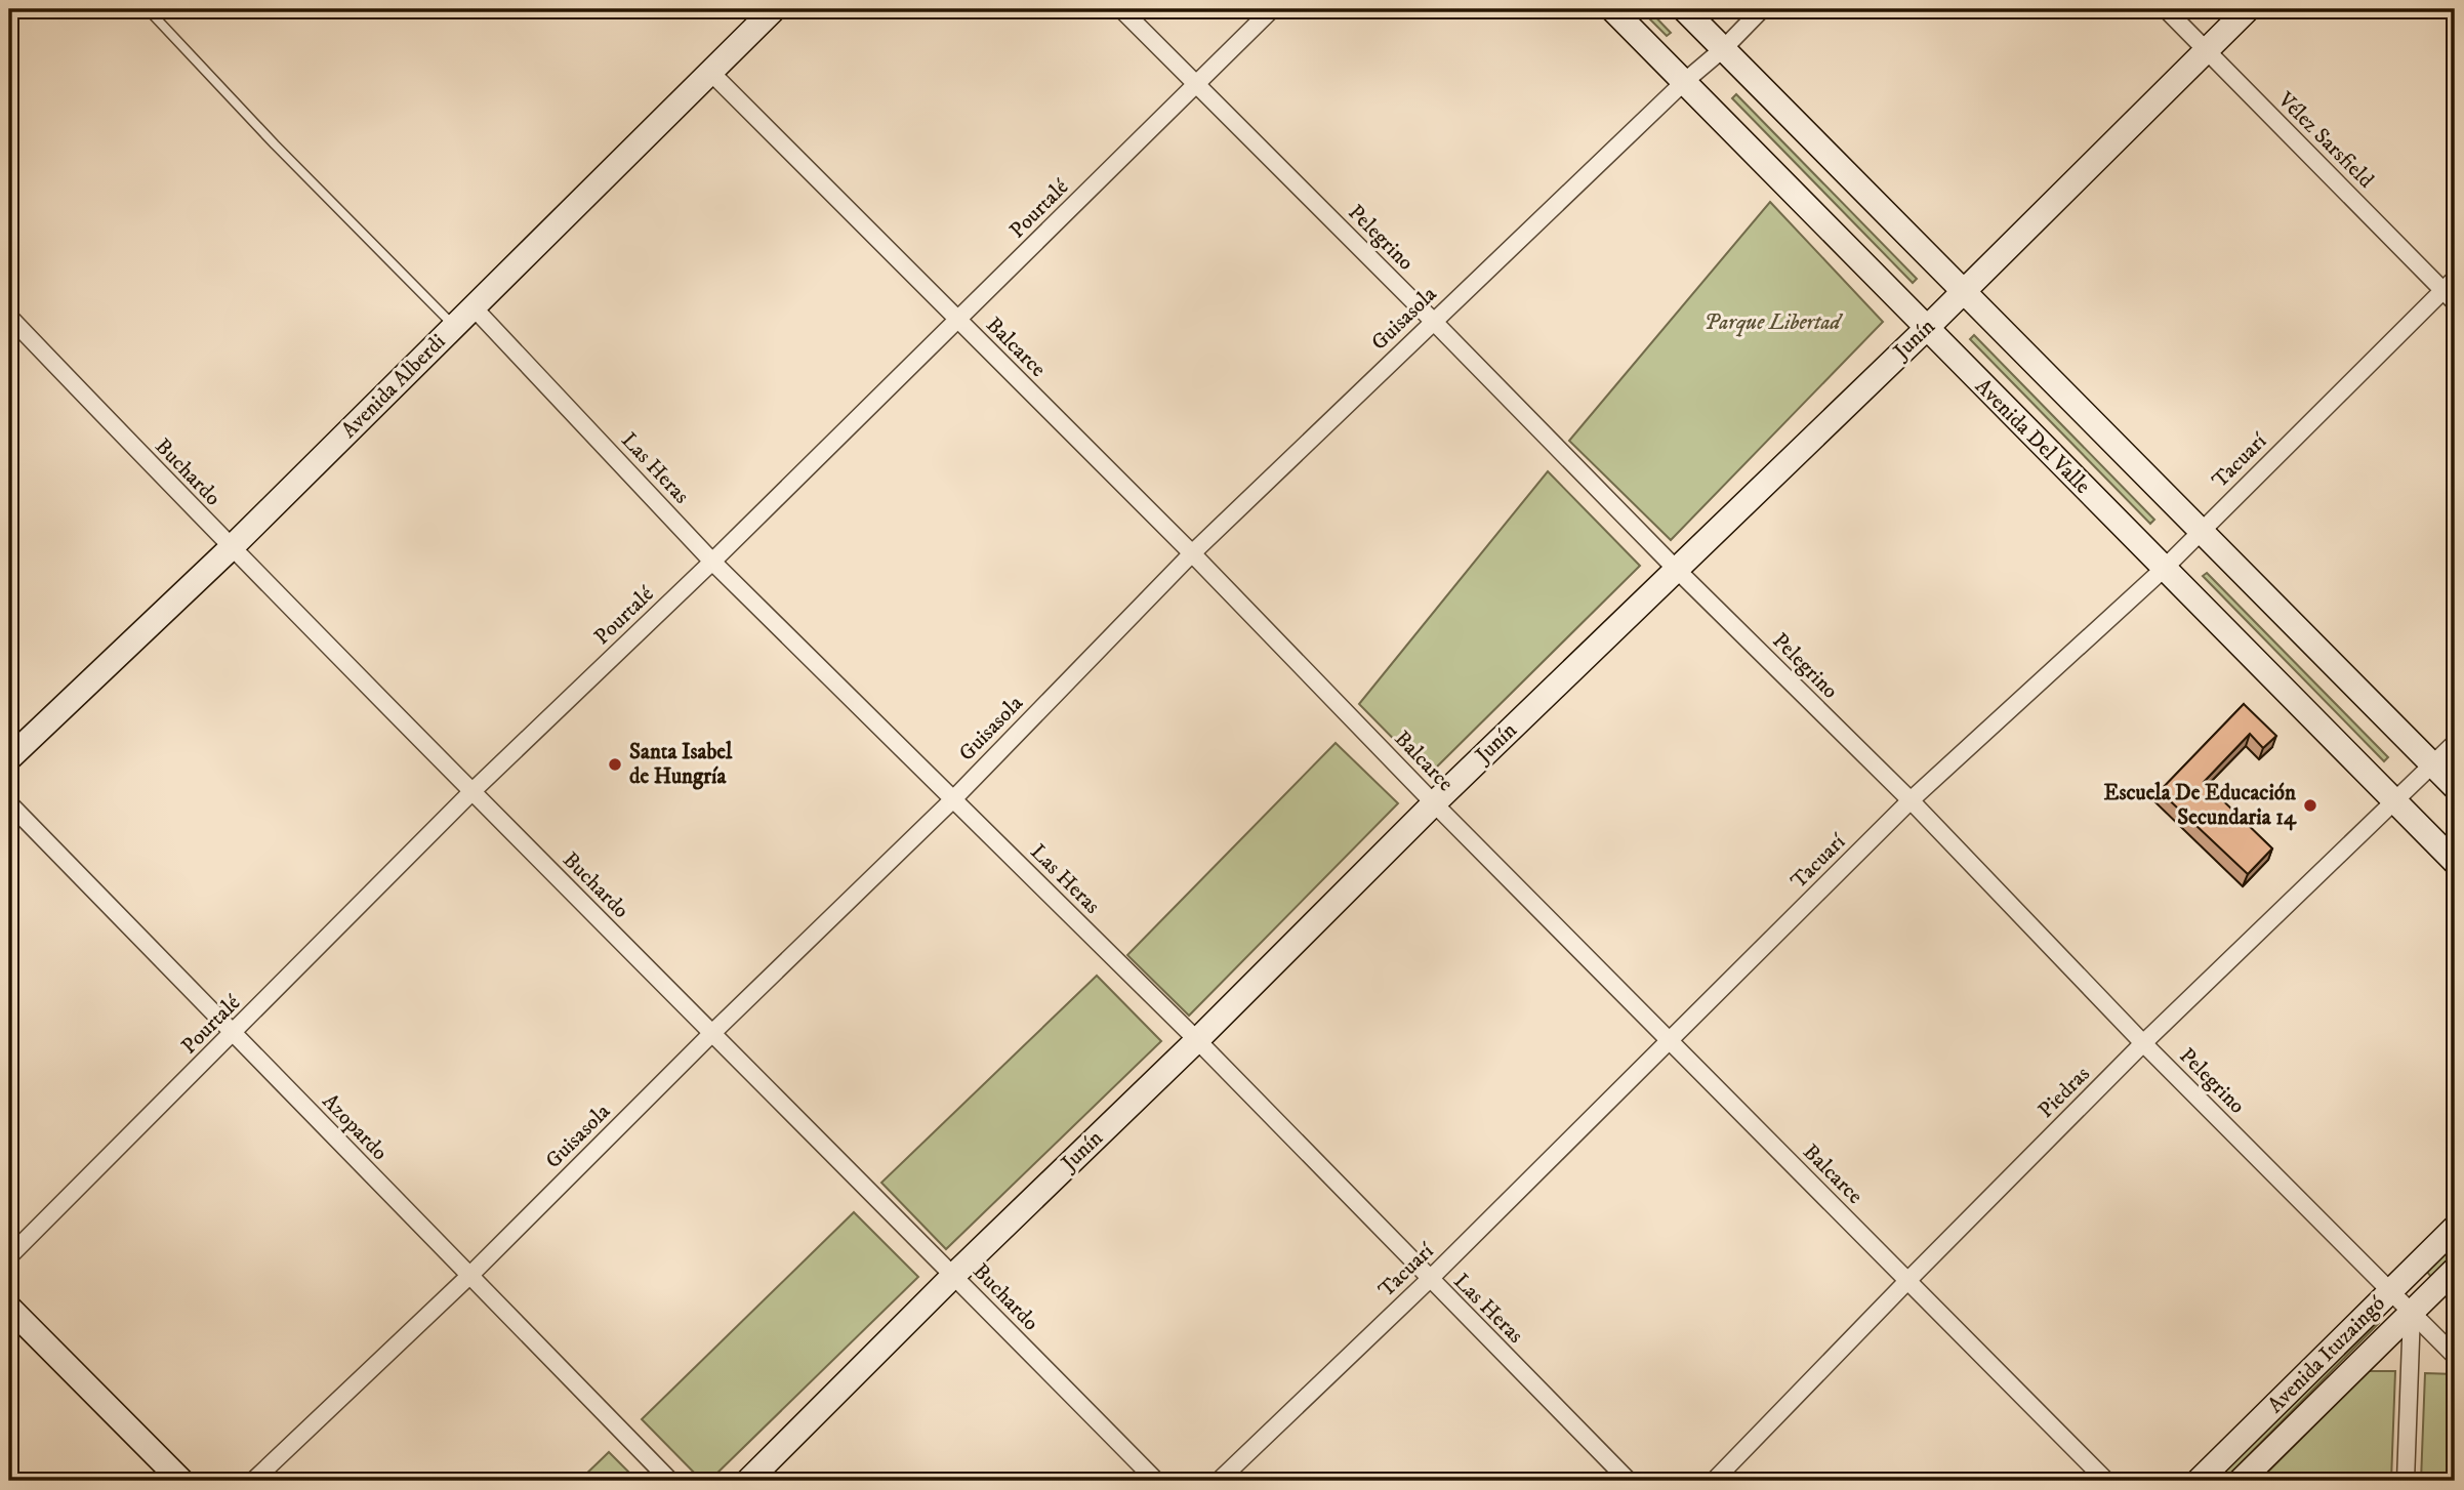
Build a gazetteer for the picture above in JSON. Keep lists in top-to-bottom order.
{
  "streets": {
    "main road": [
      "Junín",
      "Avenida Alberdi",
      "Avenida Del Valle",
      "Avenida Ituzaingó"
    ],
    "street": [
      "Vélez Sarsfield",
      "Pourtalé",
      "Pelegrino",
      "Guisasola",
      "Balcarce",
      "Tacuarí",
      "Las Heras",
      "Buchardo",
      "Piedras",
      "Azopardo"
    ]
  },
  "crossings": [
    ["Vélez Sarsfield", "Junín"],
    ["Vélez Sarsfield", "Tacuarí"],
    ["Pourtalé", "Pelegrino"],
    ["Pourtalé", "Balcarce"],
    ["Pourtalé", "Las Heras"],
    ["Pourtalé", "Buchardo"],
    ["Pourtalé", "Azopardo"],
    ["Pelegrino", "Guisasola"],
    ["Pelegrino", "Junín"],
    ["Pelegrino", "Tacuarí"],
    ["Pelegrino", "Piedras"],
    ["Pelegrino", "Avenida Ituzaingó"],
    ["Guisasola", "Balcarce"],
    ["Guisasola", "Avenida Del Valle"],
    ["Guisasola", "Las Heras"],
    ["Guisasola", "Buchardo"],
    ["Guisasola", "Azopardo"],
    ["Junín", "Balcarce"],
    ["Junín", "Avenida Del Valle"],
    ["Junín", "Las Heras"],
    ["Junín", "Buchardo"],
    ["Balcarce", "Avenida Alberdi"],
    ["Balcarce", "Tacuarí"],
    ["Balcarce", "Piedras"],
    ["Avenida Alberdi", "Las Heras"],
    ["Avenida Alberdi", "Buchardo"],
    ["Avenida Del Valle", "Tacuarí"],
    ["Avenida Del Valle", "Piedras"],
    ["Tacuarí", "Las Heras"]
  ],
  "parks": ["Parque Libertad"],
  "places": ["Santa Isabel de Hungría", "Escuela De Educación Secundaria 14"]
}
